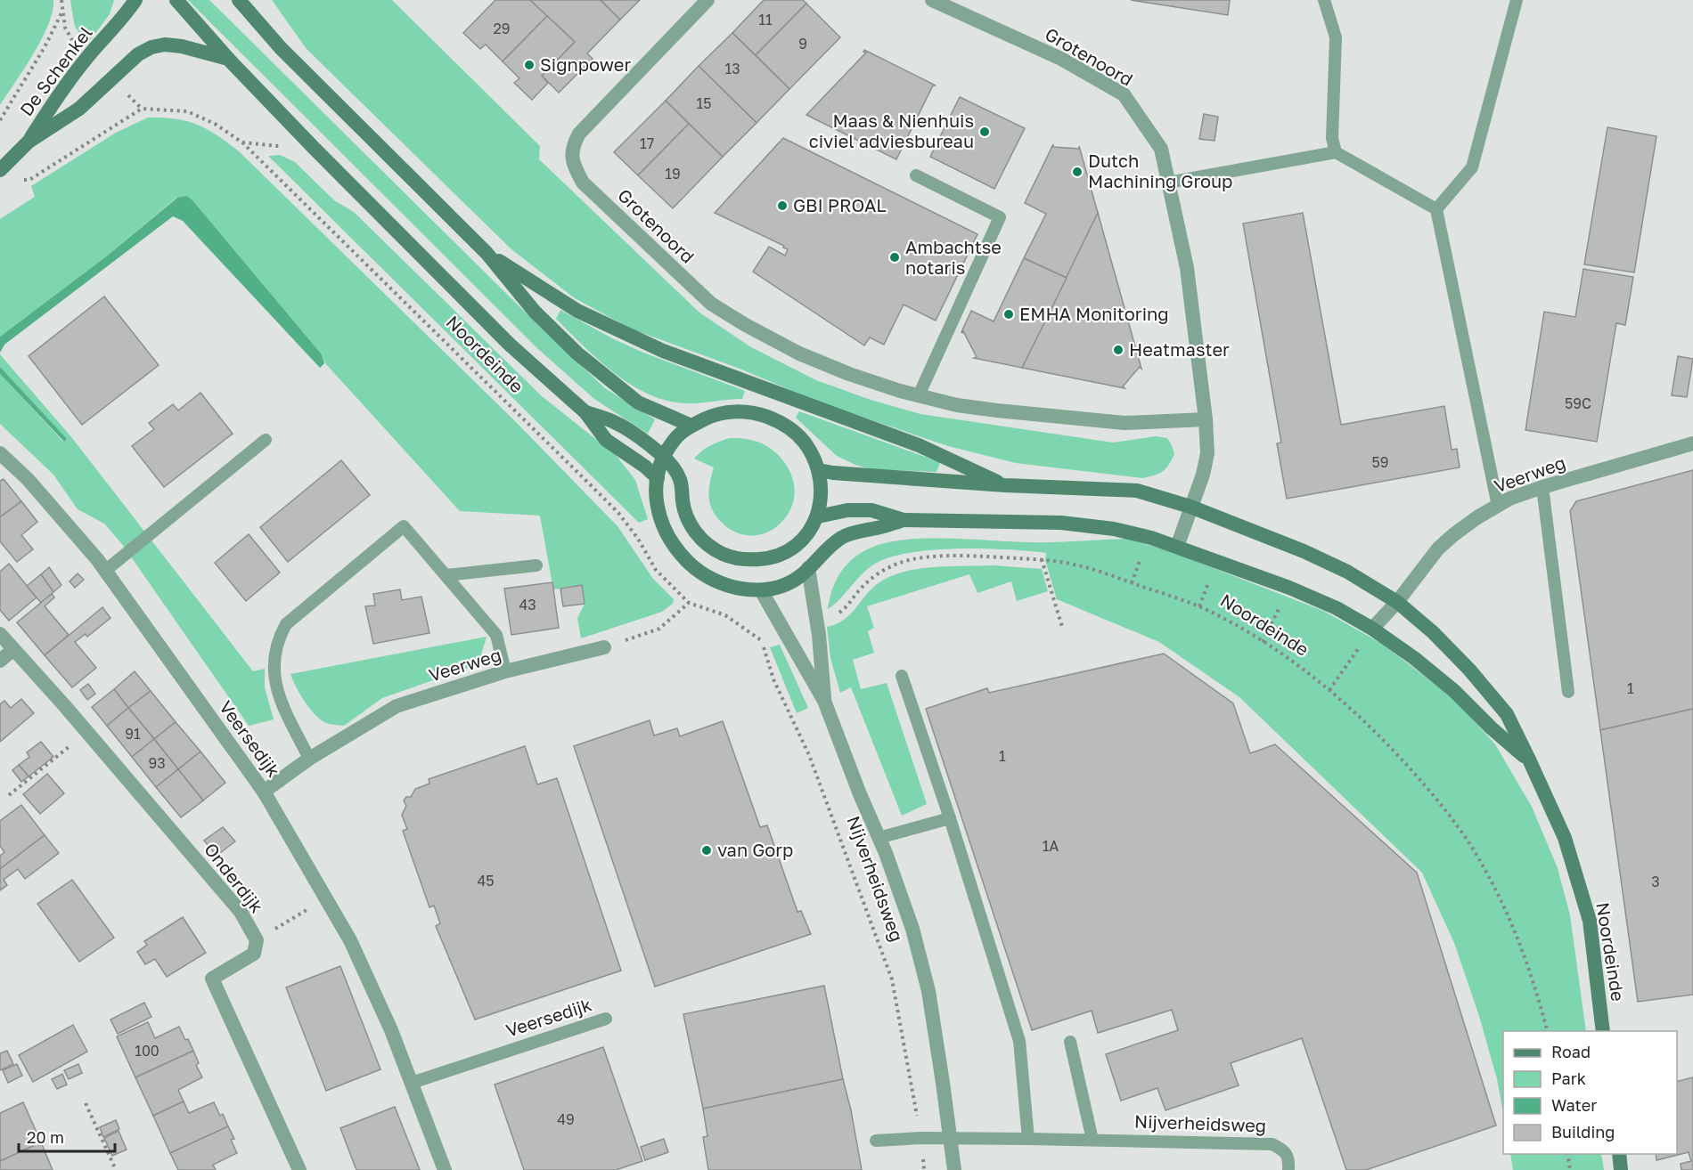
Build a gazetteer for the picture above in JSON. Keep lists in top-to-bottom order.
{
  "streets": {
    "main road": ["De Schenkel", "Noordeinde"],
    "street": [
      "Grotenoord",
      "Veerweg",
      "Veersedijk",
      "Onderdijk",
      "Nijverheidsweg"
    ]
  },
  "crossings": [
    ["Grotenoord", "Noordeinde"],
    ["De Schenkel", "Noordeinde"],
    ["Noordeinde", "Veerweg"],
    ["Noordeinde", "Nijverheidsweg"],
    ["Veerweg", "Veersedijk"]
  ],
  "places": [
    "Signpower",
    "Maas & Nienhuis civiel adviesbureau",
    "Dutch Machining Group",
    "GBI PROAL",
    "Ambachtse notaris",
    "EMHA Monitoring",
    "Heatmaster",
    "van Gorp"
  ],
  "house_numbers": [
    "11",
    "29",
    "9",
    "13",
    "15",
    "17",
    "19",
    "59C",
    "59",
    "43",
    "1",
    "91",
    "1",
    "93",
    "1A",
    "45",
    "3",
    "100",
    "49"
  ],
  "legend": [
    "Road",
    "Park",
    "Water",
    "Building"
  ],
  "scale_bar": "20 m"
}
